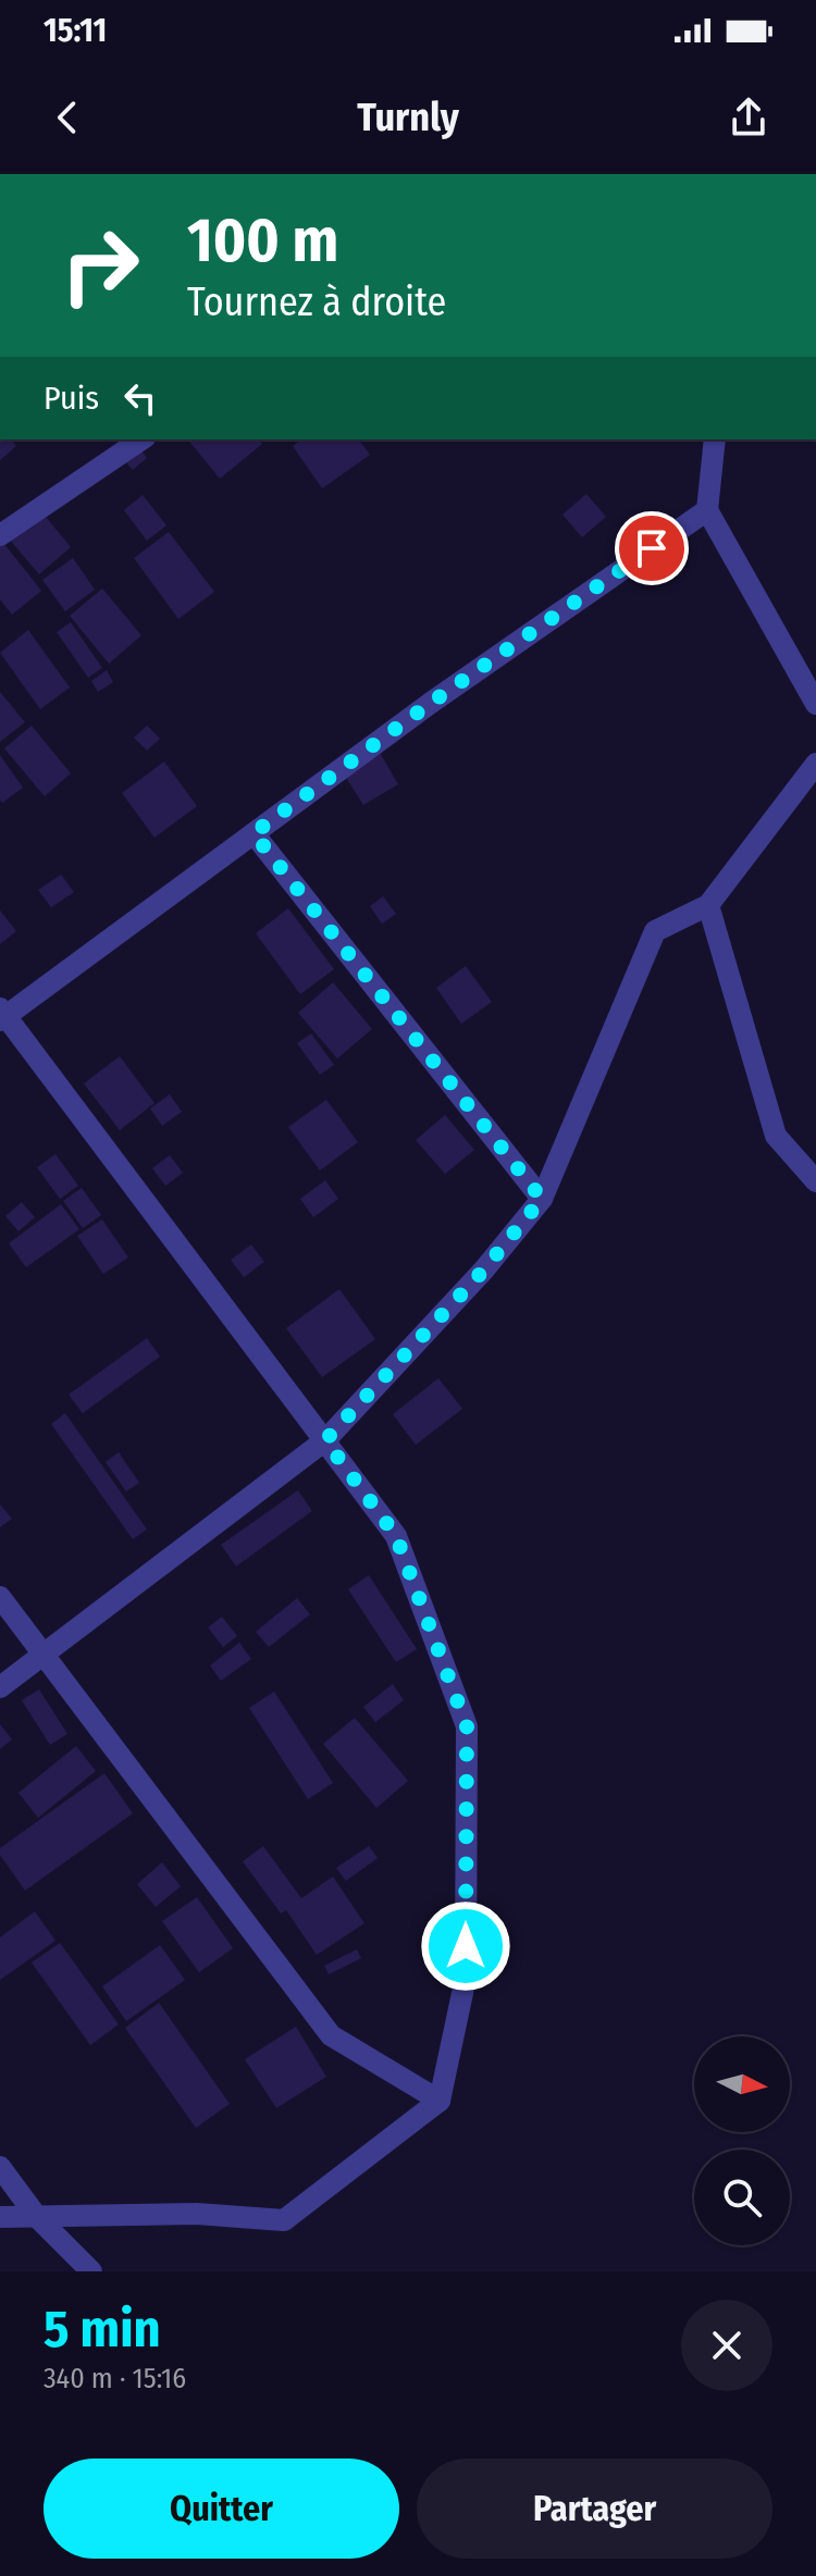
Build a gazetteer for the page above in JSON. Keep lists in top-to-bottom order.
{
  "north": "right",
  "page": {
    "status": "15:11",
    "header": "Turnly",
    "turn": ["100 m", "Tournez à droite"],
    "then": "Puis",
    "heading": ["5 min", "340 m · 15:16"],
    "buttons": ["Quitter", "Partager"]
  }
}
